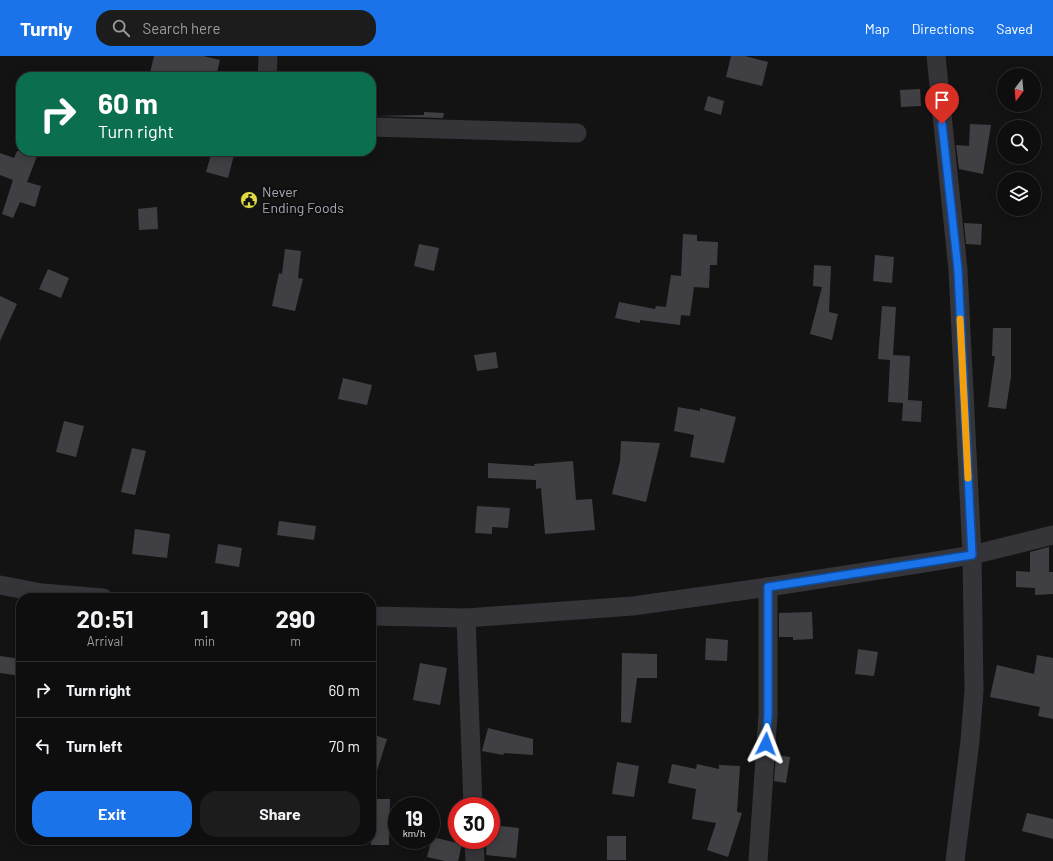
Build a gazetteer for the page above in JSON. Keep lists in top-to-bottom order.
{
  "places": {
    "public building": ["Never Ending Foods"]
  },
  "north": "bottom",
  "page": {
    "header": "Turnly",
    "search": "Search here",
    "nav": ["Map", "Directions", "Saved"],
    "turn": ["60 m", "Turn right"],
    "eta": [
      "20:51",
      "Arrival",
      "1",
      "min",
      "290",
      "m"
    ],
    "list": [
      {
        "name": "Turn right",
        "value": "60 m"
      },
      {
        "name": "Turn left",
        "value": "70 m"
      }
    ],
    "buttons": ["Exit", "Share"],
    "speed": "19 km/h",
    "limit": "30"
  }
}
